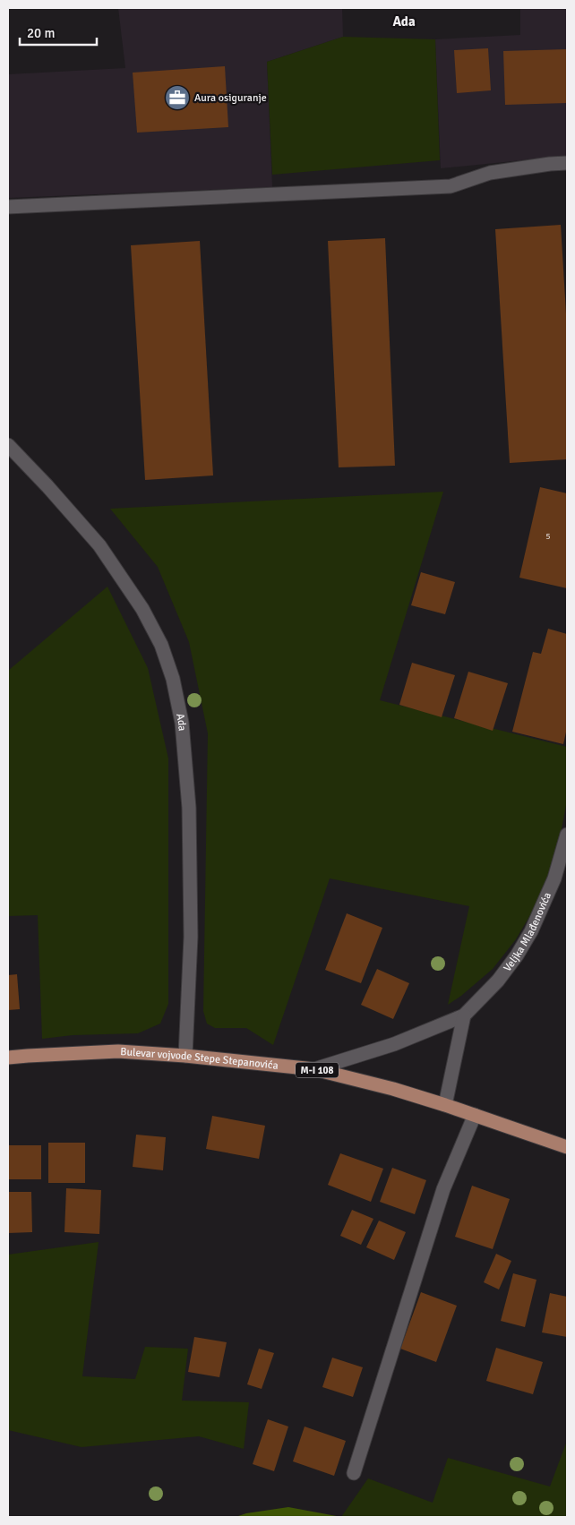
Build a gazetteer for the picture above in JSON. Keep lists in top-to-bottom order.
{
  "streets": {
    "main road": ["Bulevar vojvode Stepe Stepanovića", "M-I 108"],
    "street": ["Ada", "Veljka Mlađenovića"]
  },
  "crossings": [
    ["Ada", "Bulevar vojvode Stepe Stepanovića"],
    ["Veljka Mlađenovića", "Bulevar vojvode Stepe Stepanovića"]
  ],
  "districts": ["Ada"],
  "places": {
    "office": ["Aura osiguranje"]
  },
  "house_numbers": ["5"],
  "scale_bar": "20 m"
}
